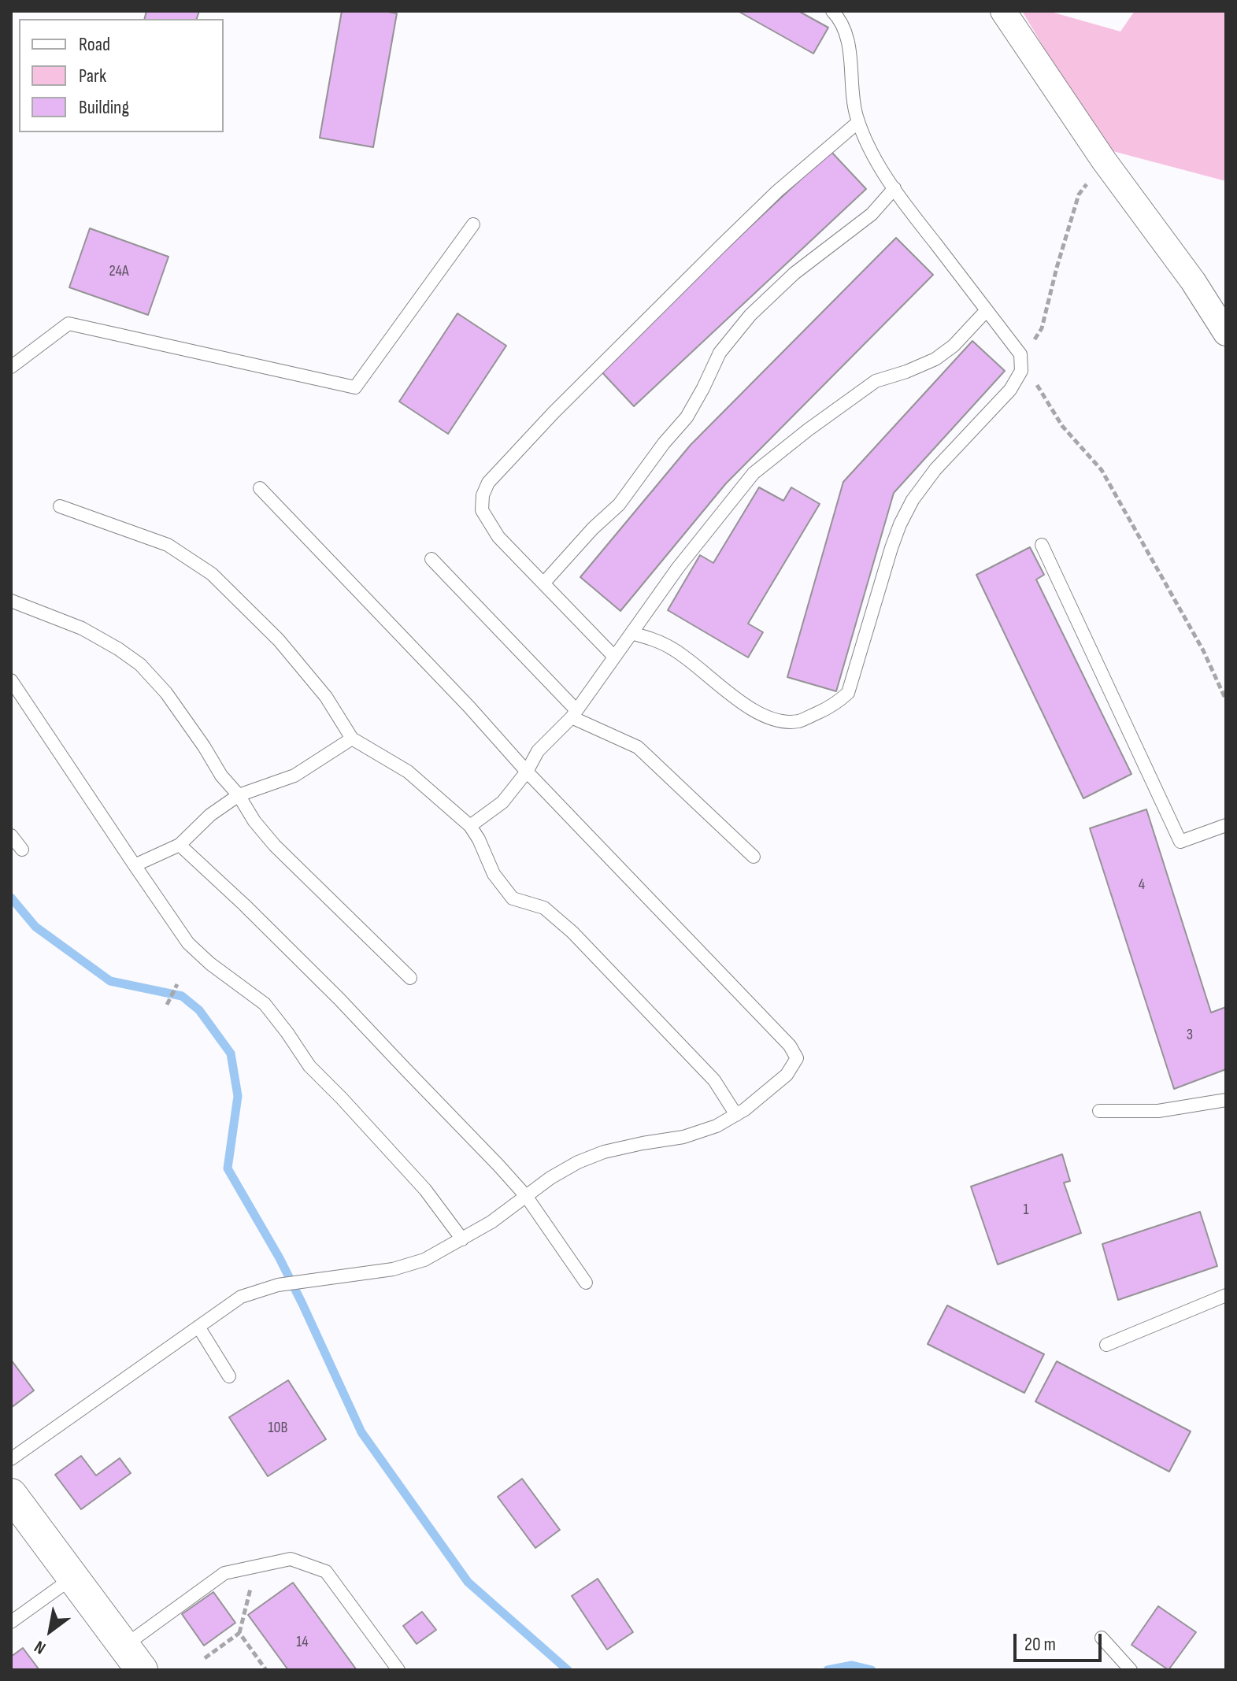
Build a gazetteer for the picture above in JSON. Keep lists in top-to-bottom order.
{
  "house_numbers": [
    "24А",
    "4",
    "3",
    "1",
    "10В",
    "14"
  ],
  "legend": ["Road", "Park", "Building"],
  "scale_bar": "20 m",
  "north": "bottom left"
}
